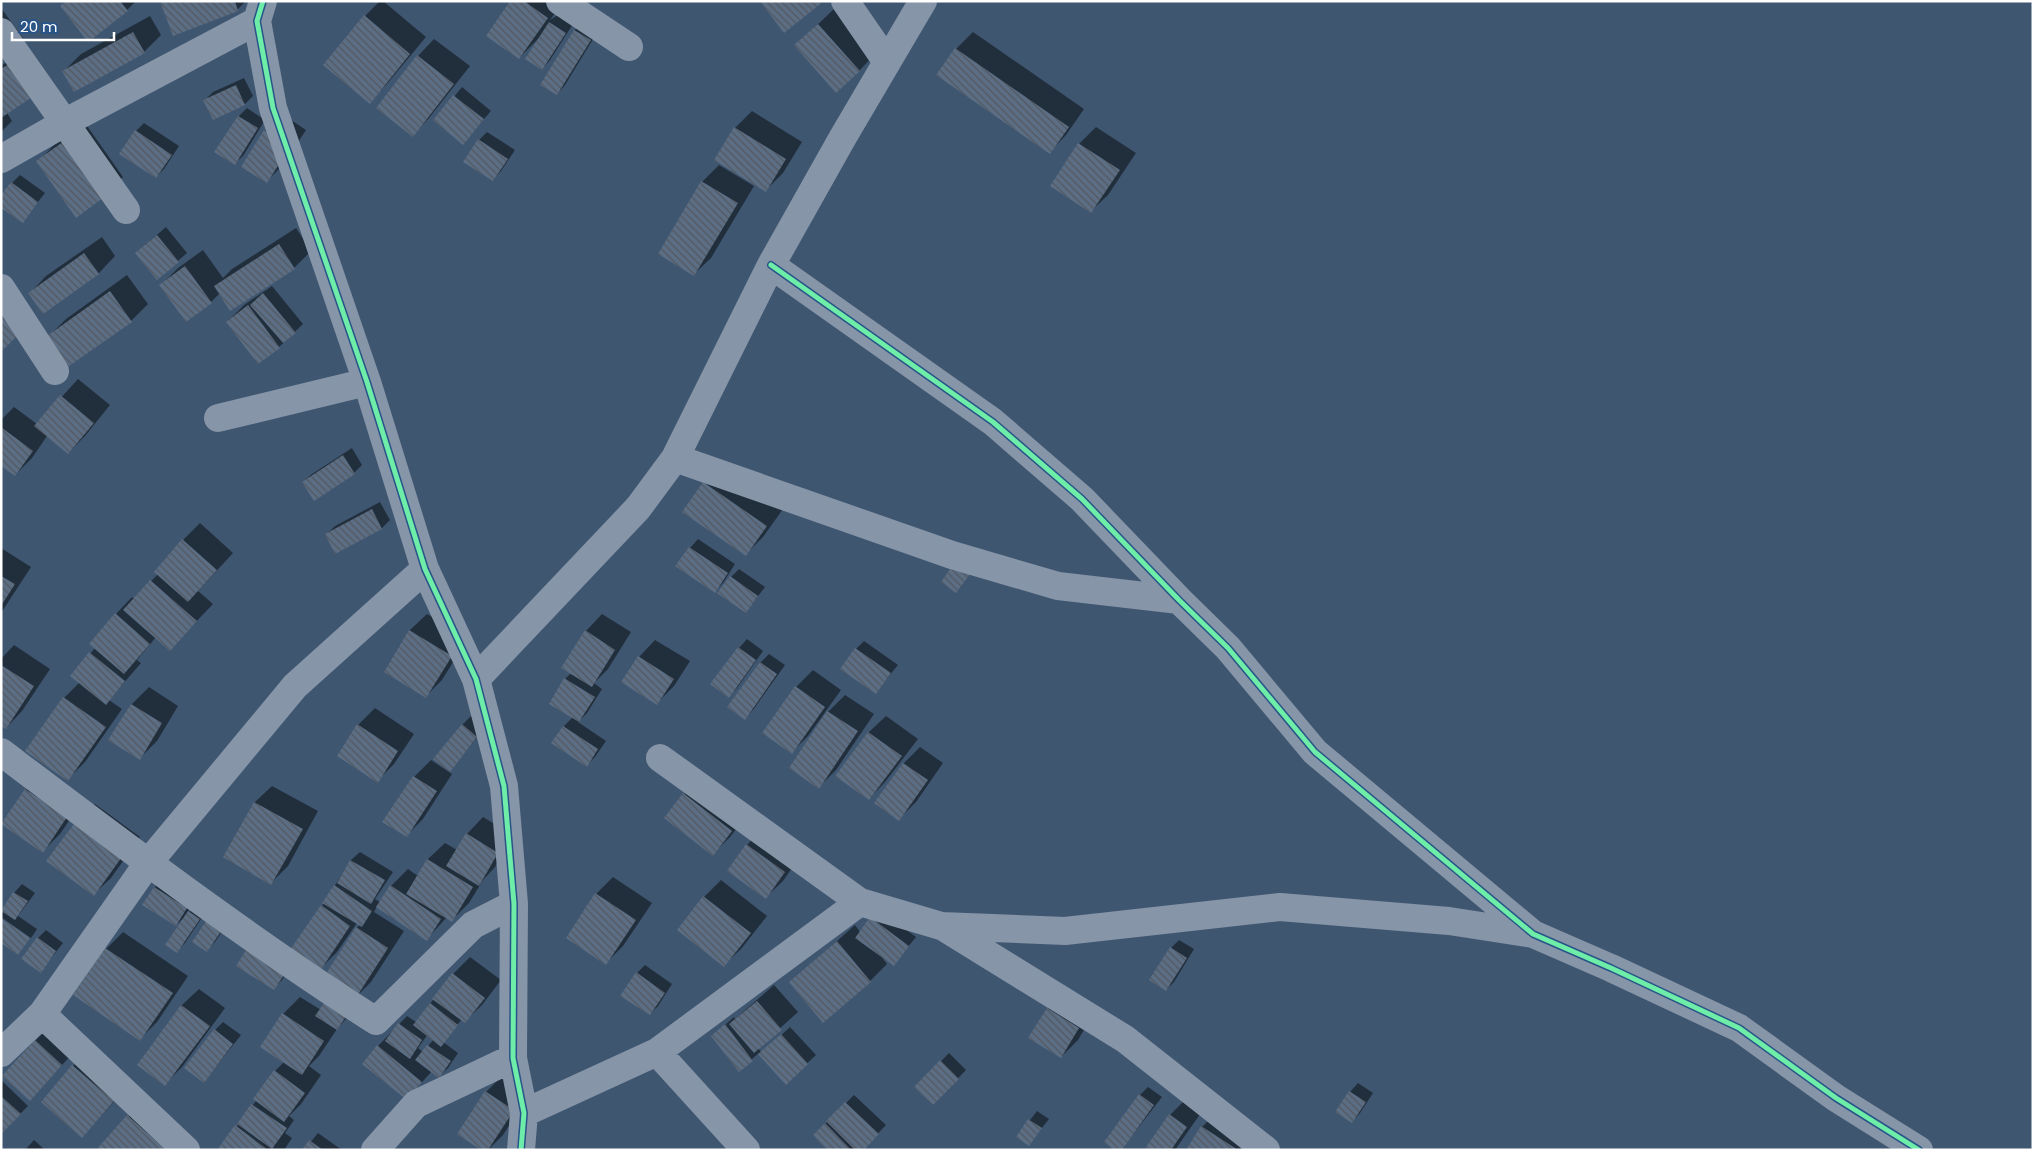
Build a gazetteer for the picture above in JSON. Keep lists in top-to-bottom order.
{
  "scale_bar": "20 m"
}
